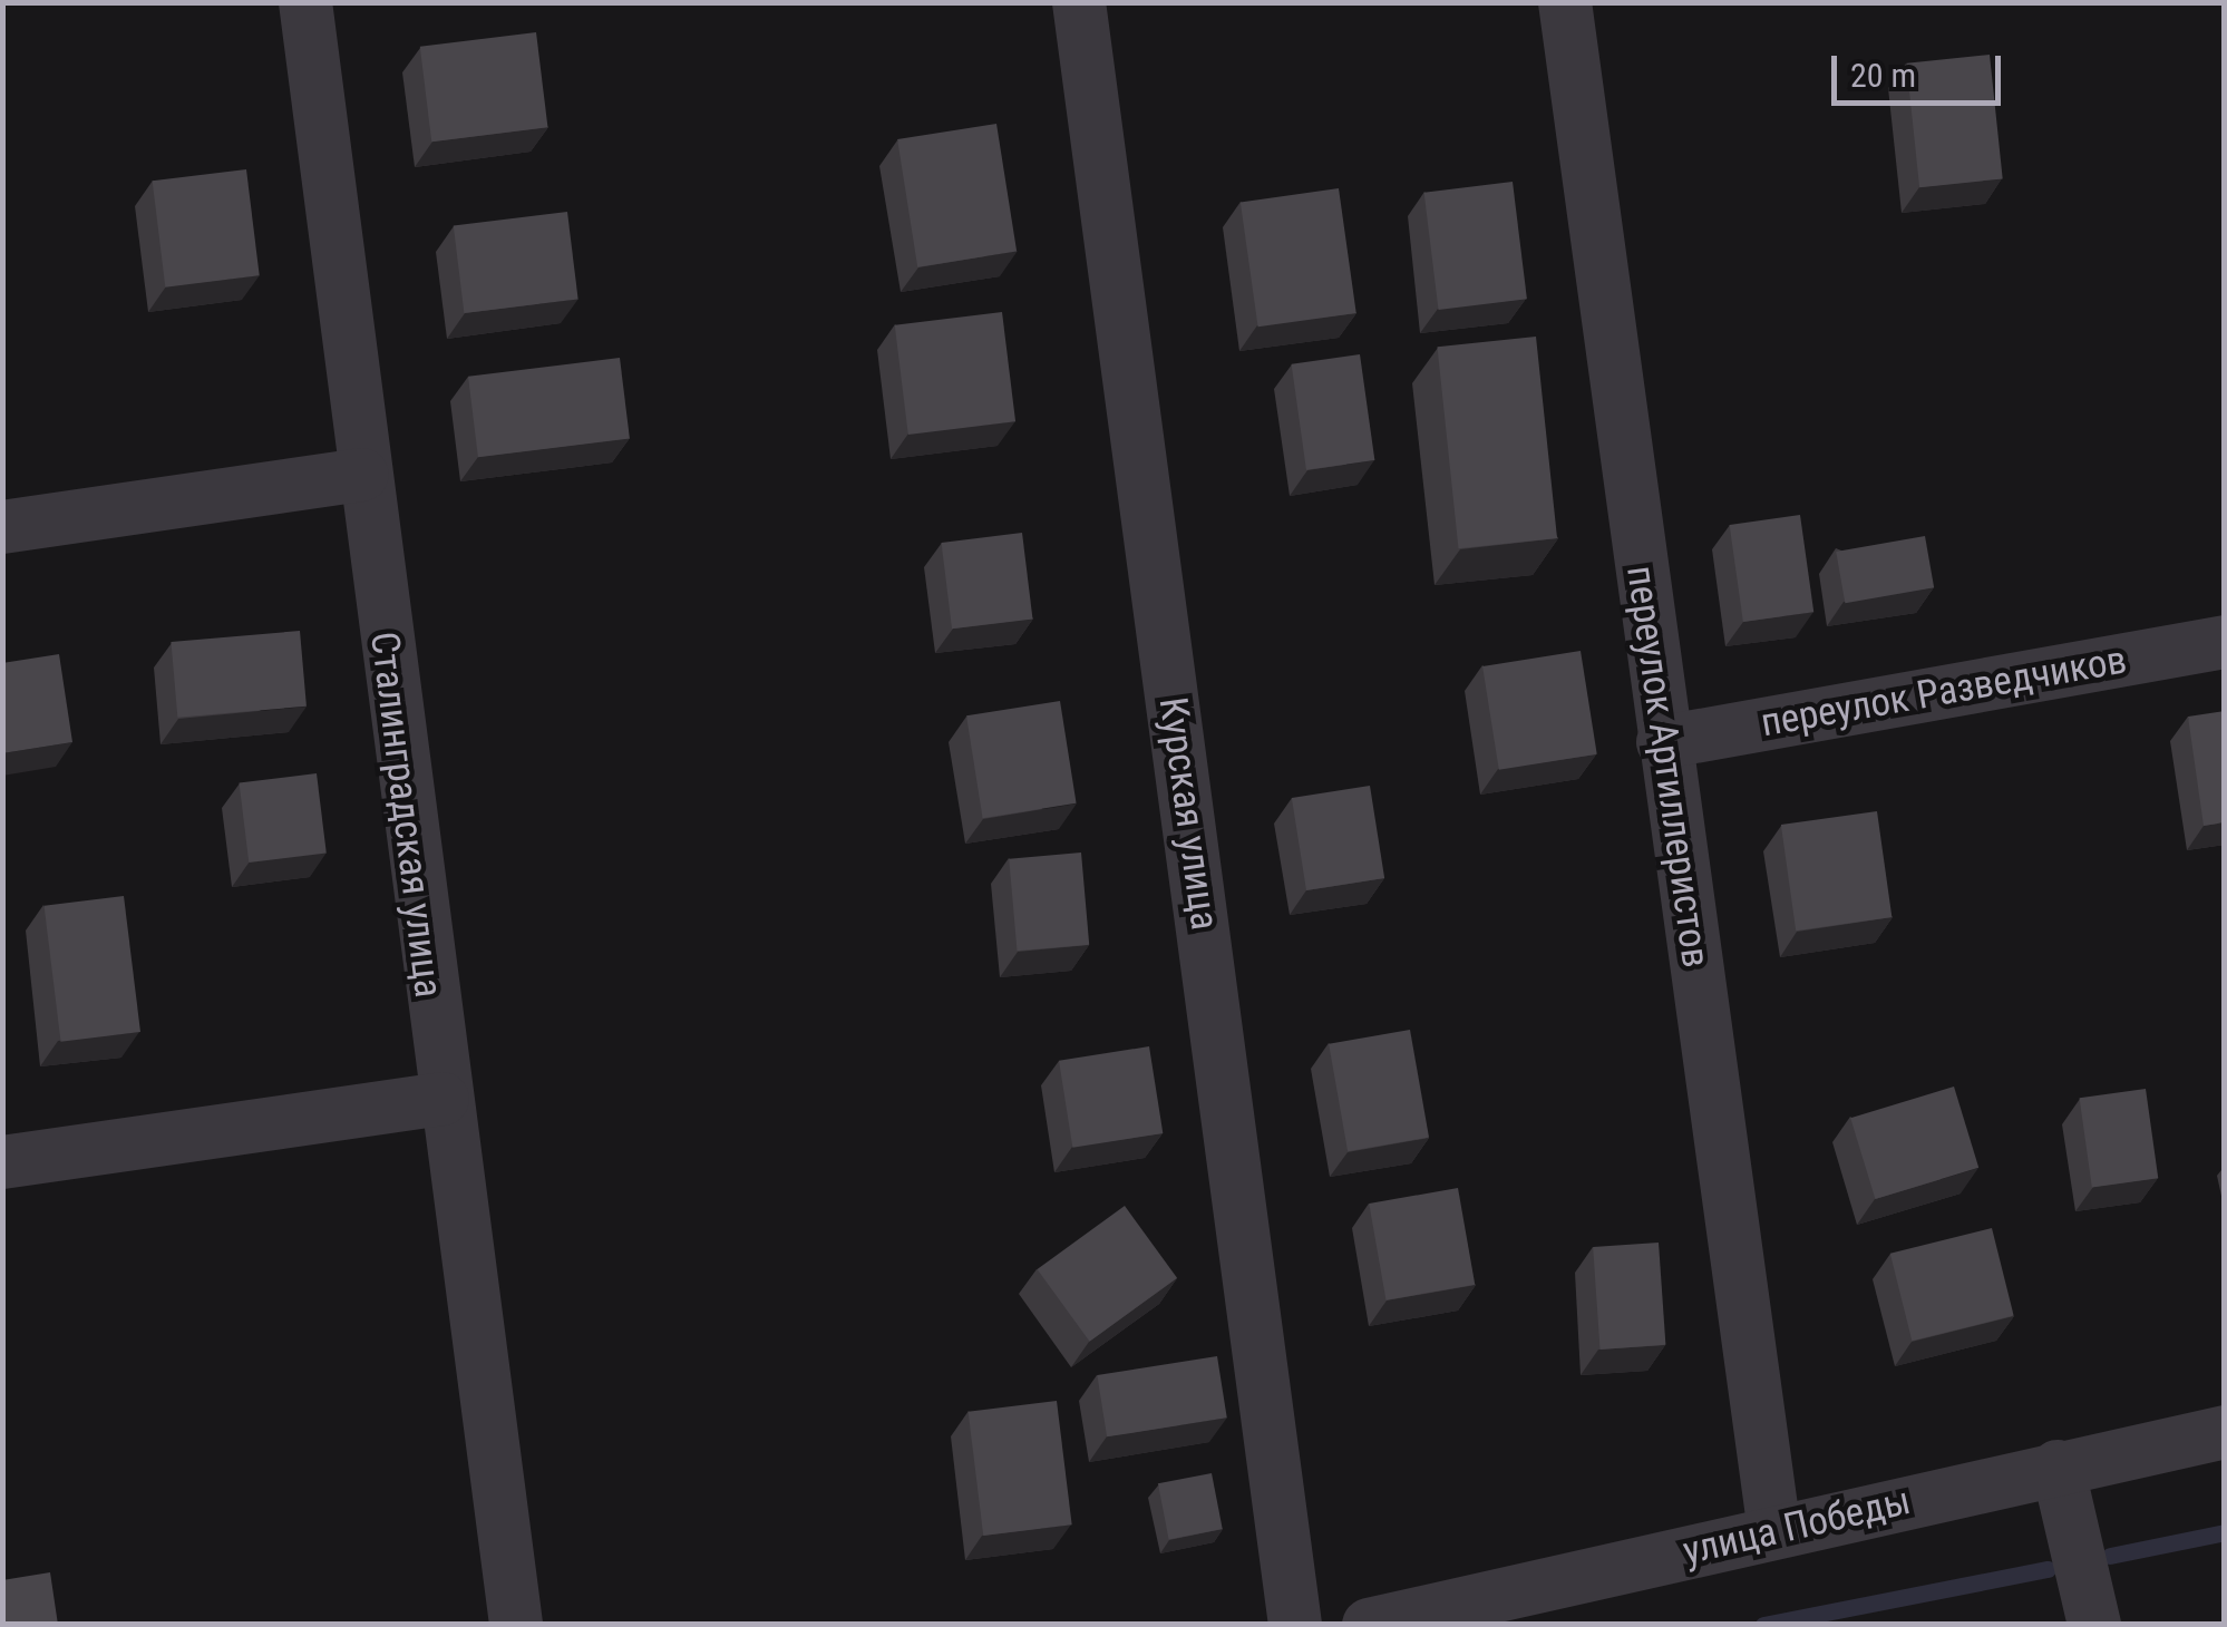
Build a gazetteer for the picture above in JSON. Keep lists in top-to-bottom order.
{
  "streets": {
    "street": [
      "переулок Разведчиков",
      "переулок Артиллеристов",
      "Курская улица",
      "Сталинградская улица",
      "улица Победы"
    ]
  },
  "crossings": [
    ["переулок Разведчиков", "переулок Артиллеристов"],
    ["переулок Артиллеристов", "улица Победы"]
  ],
  "scale_bar": "20 m"
}
